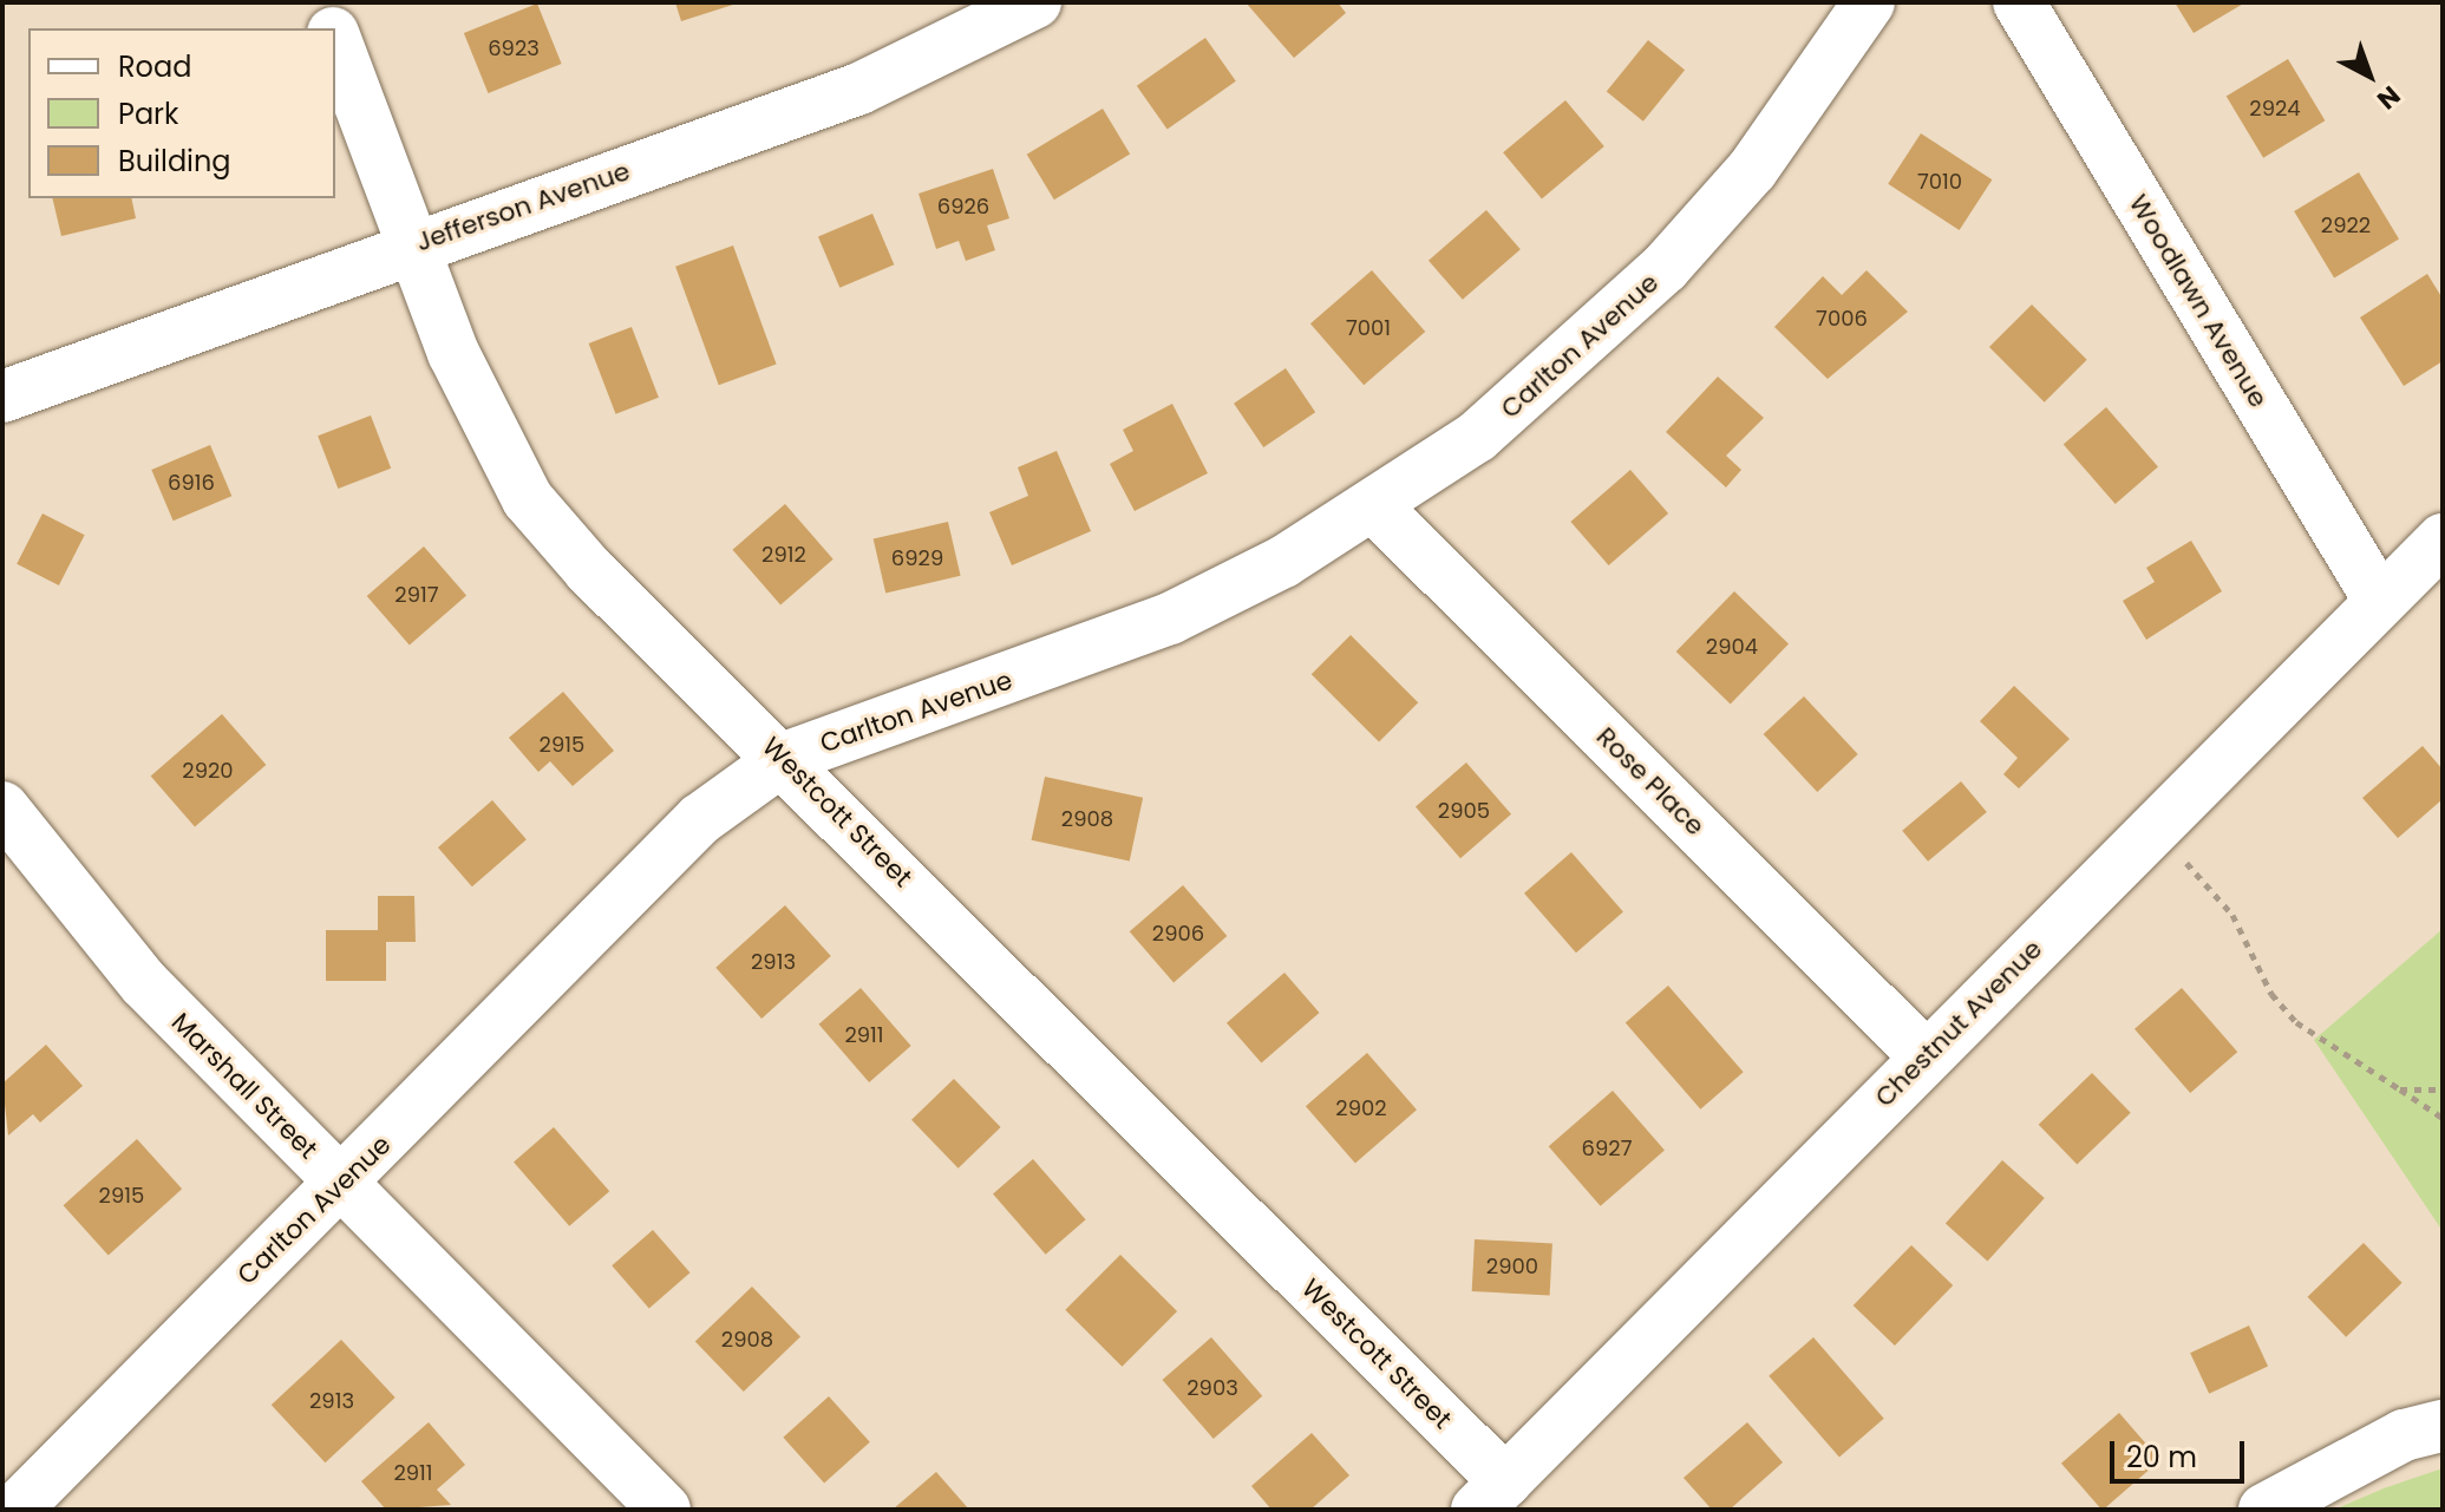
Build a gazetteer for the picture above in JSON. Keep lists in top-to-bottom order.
{
  "streets": {
    "street": [
      "Jefferson Avenue",
      "Woodlawn Avenue",
      "Carlton Avenue",
      "Rose Place",
      "Westcott Street",
      "Chestnut Avenue",
      "Marshall Street"
    ]
  },
  "crossings": [
    ["Jefferson Avenue", "Westcott Street"],
    ["Woodlawn Avenue", "Chestnut Avenue"],
    ["Carlton Avenue", "Rose Place"],
    ["Carlton Avenue", "Westcott Street"],
    ["Carlton Avenue", "Marshall Street"],
    ["Rose Place", "Chestnut Avenue"],
    ["Westcott Street", "Chestnut Avenue"]
  ],
  "house_numbers": [
    "6923",
    "2924",
    "7010",
    "6926",
    "2922",
    "7006",
    "7001",
    "6916",
    "2912",
    "6929",
    "2917",
    "2904",
    "2915",
    "2920",
    "2905",
    "2908",
    "2906",
    "2913",
    "2911",
    "2902",
    "6927",
    "2915",
    "2900",
    "2908",
    "2903",
    "2913",
    "2911"
  ],
  "legend": ["Road", "Park", "Building"],
  "scale_bar": "20 m",
  "north": "bottom right"
}
